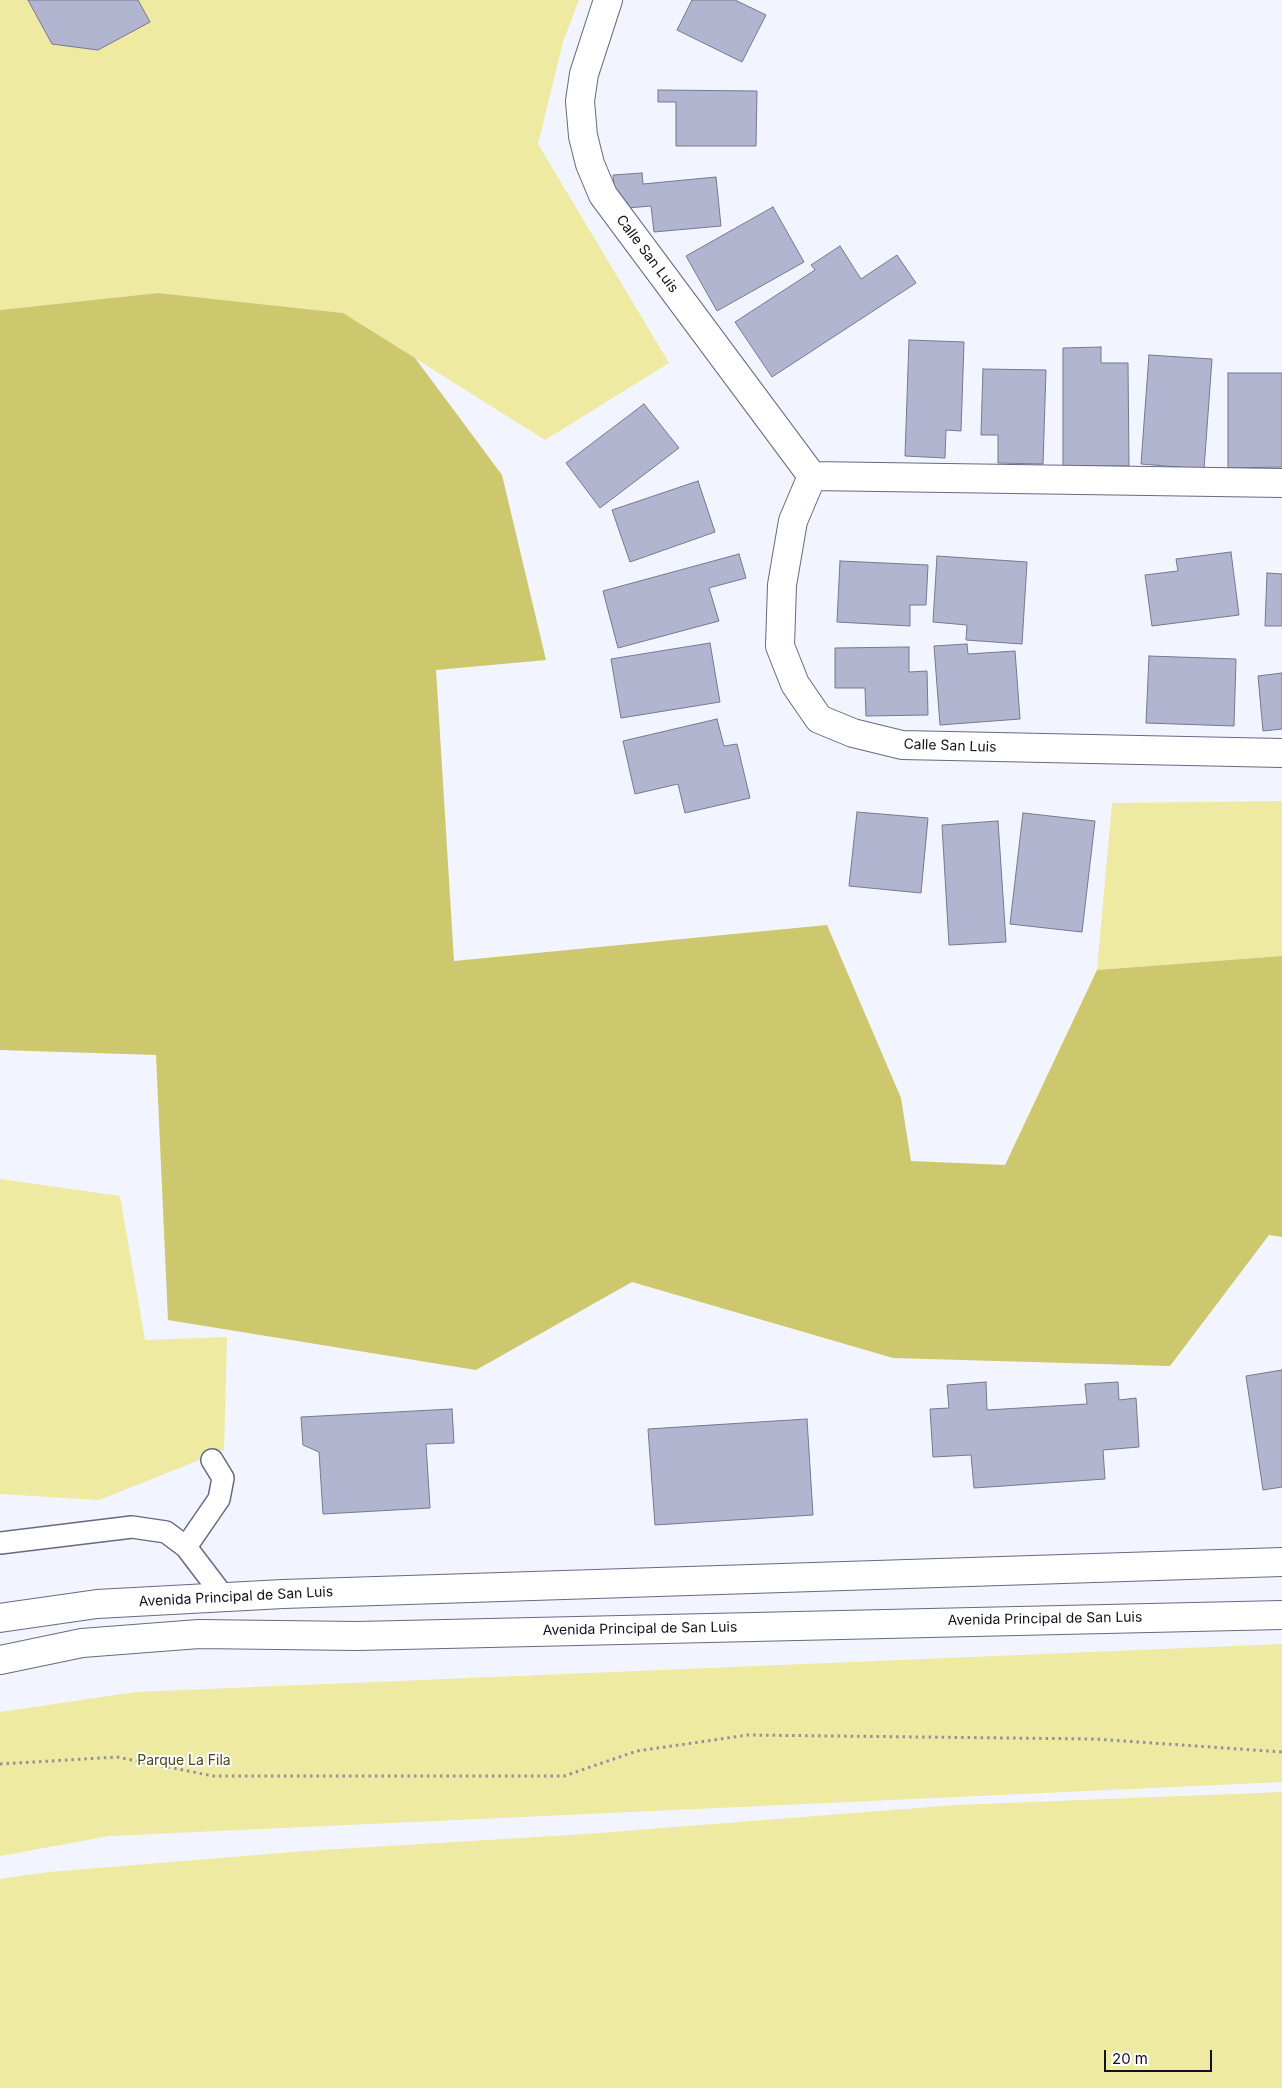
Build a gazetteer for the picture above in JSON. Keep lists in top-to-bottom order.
{
  "streets": {
    "street": ["Calle San Luis", "Avenida Principal de San Luis"]
  },
  "parks": ["Parque La Fila"],
  "scale_bar": "20 m"
}
